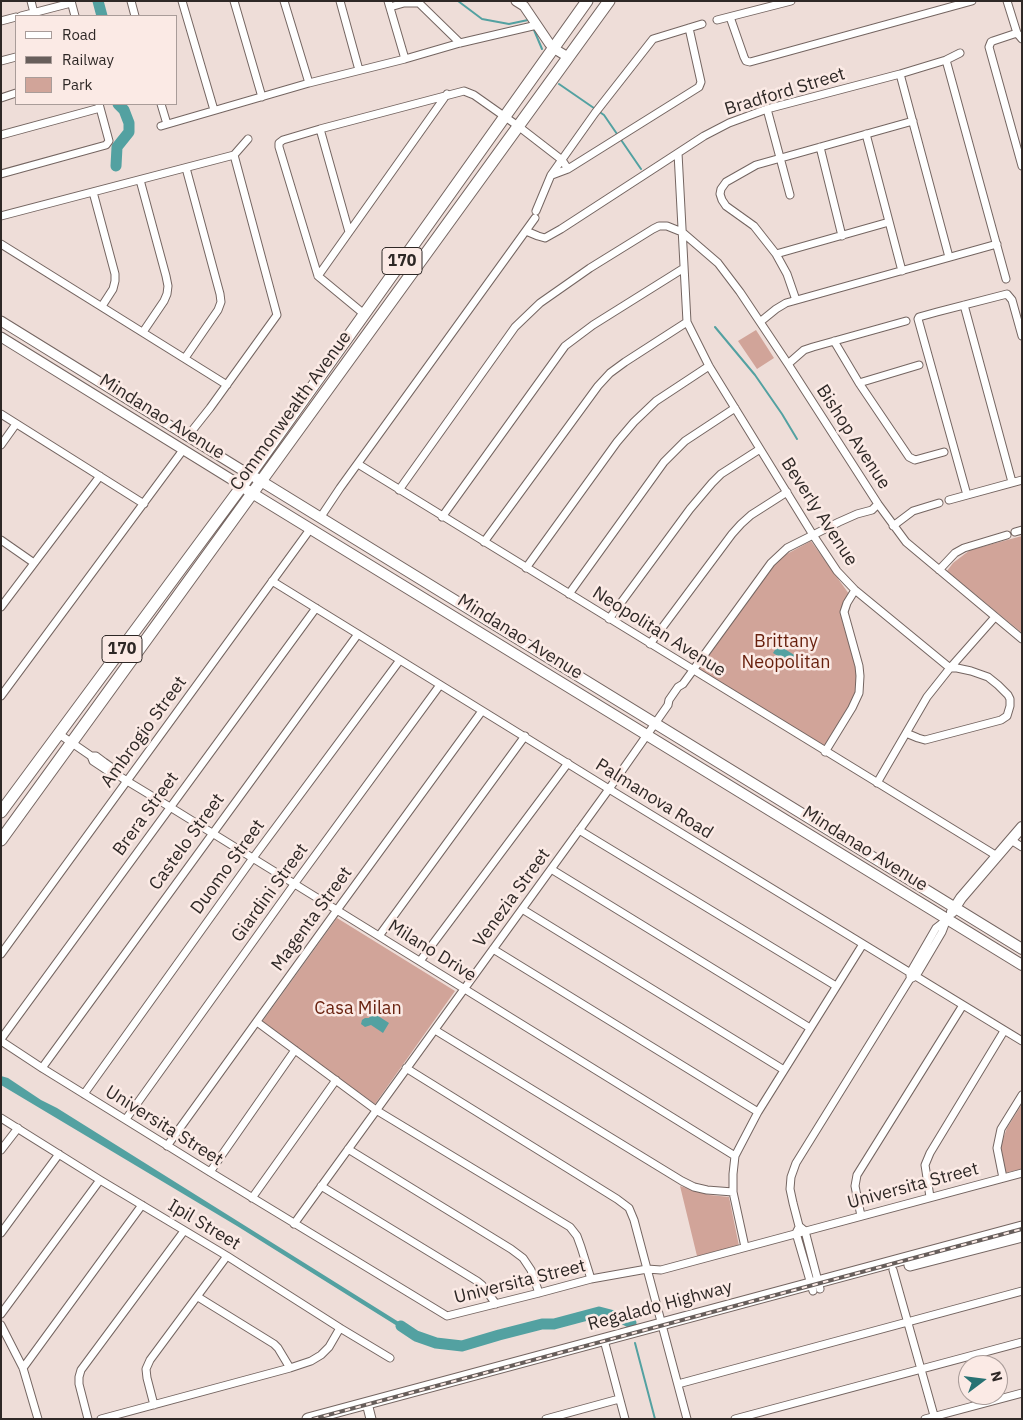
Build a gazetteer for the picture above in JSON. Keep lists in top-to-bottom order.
{
  "streets": {
    "main road": [
      "170",
      "Commonwealth Avenue",
      "Mindanao Avenue",
      "Regalado Highway"
    ],
    "street": [
      "Bradford Street",
      "Bishop Avenue",
      "Beverly Avenue",
      "Neopolitan Avenue",
      "Ambrogio Street",
      "Palmanova Road",
      "Brera Street",
      "Castelo Street",
      "Duomo Street",
      "Giardini Street",
      "Venezia Street",
      "Magenta Street",
      "Milano Drive",
      "Universita Street",
      "Ipil Street"
    ]
  },
  "crossings": [
    ["Bradford Street", "Beverly Avenue"],
    ["Commonwealth Avenue", "Mindanao Avenue"],
    ["Commonwealth Avenue", "Milano Drive"],
    ["Mindanao Avenue", "Ambrogio Street"],
    ["Mindanao Avenue", "Venezia Street"],
    ["Bishop Avenue", "Beverly Avenue"],
    ["Bishop Avenue", "Venezia Street"],
    ["Beverly Avenue", "Venezia Street"],
    ["Neopolitan Avenue", "Venezia Street"],
    ["Ambrogio Street", "Palmanova Road"],
    ["Ambrogio Street", "Milano Drive"],
    ["Palmanova Road", "Brera Street"],
    ["Palmanova Road", "Castelo Street"],
    ["Palmanova Road", "Duomo Street"],
    ["Palmanova Road", "Giardini Street"],
    ["Palmanova Road", "Venezia Street"],
    ["Palmanova Road", "Magenta Street"],
    ["Brera Street", "Milano Drive"],
    ["Brera Street", "Universita Street"],
    ["Castelo Street", "Milano Drive"],
    ["Castelo Street", "Universita Street"],
    ["Duomo Street", "Milano Drive"],
    ["Duomo Street", "Universita Street"],
    ["Giardini Street", "Milano Drive"],
    ["Giardini Street", "Universita Street"],
    ["Venezia Street", "Milano Drive"],
    ["Venezia Street", "Universita Street"],
    ["Magenta Street", "Milano Drive"],
    ["Magenta Street", "Universita Street"]
  ],
  "parks": ["Brittany Neopolitan", "Casa Milan"],
  "legend": ["Road", "Railway", "Park"],
  "north": "right"
}
